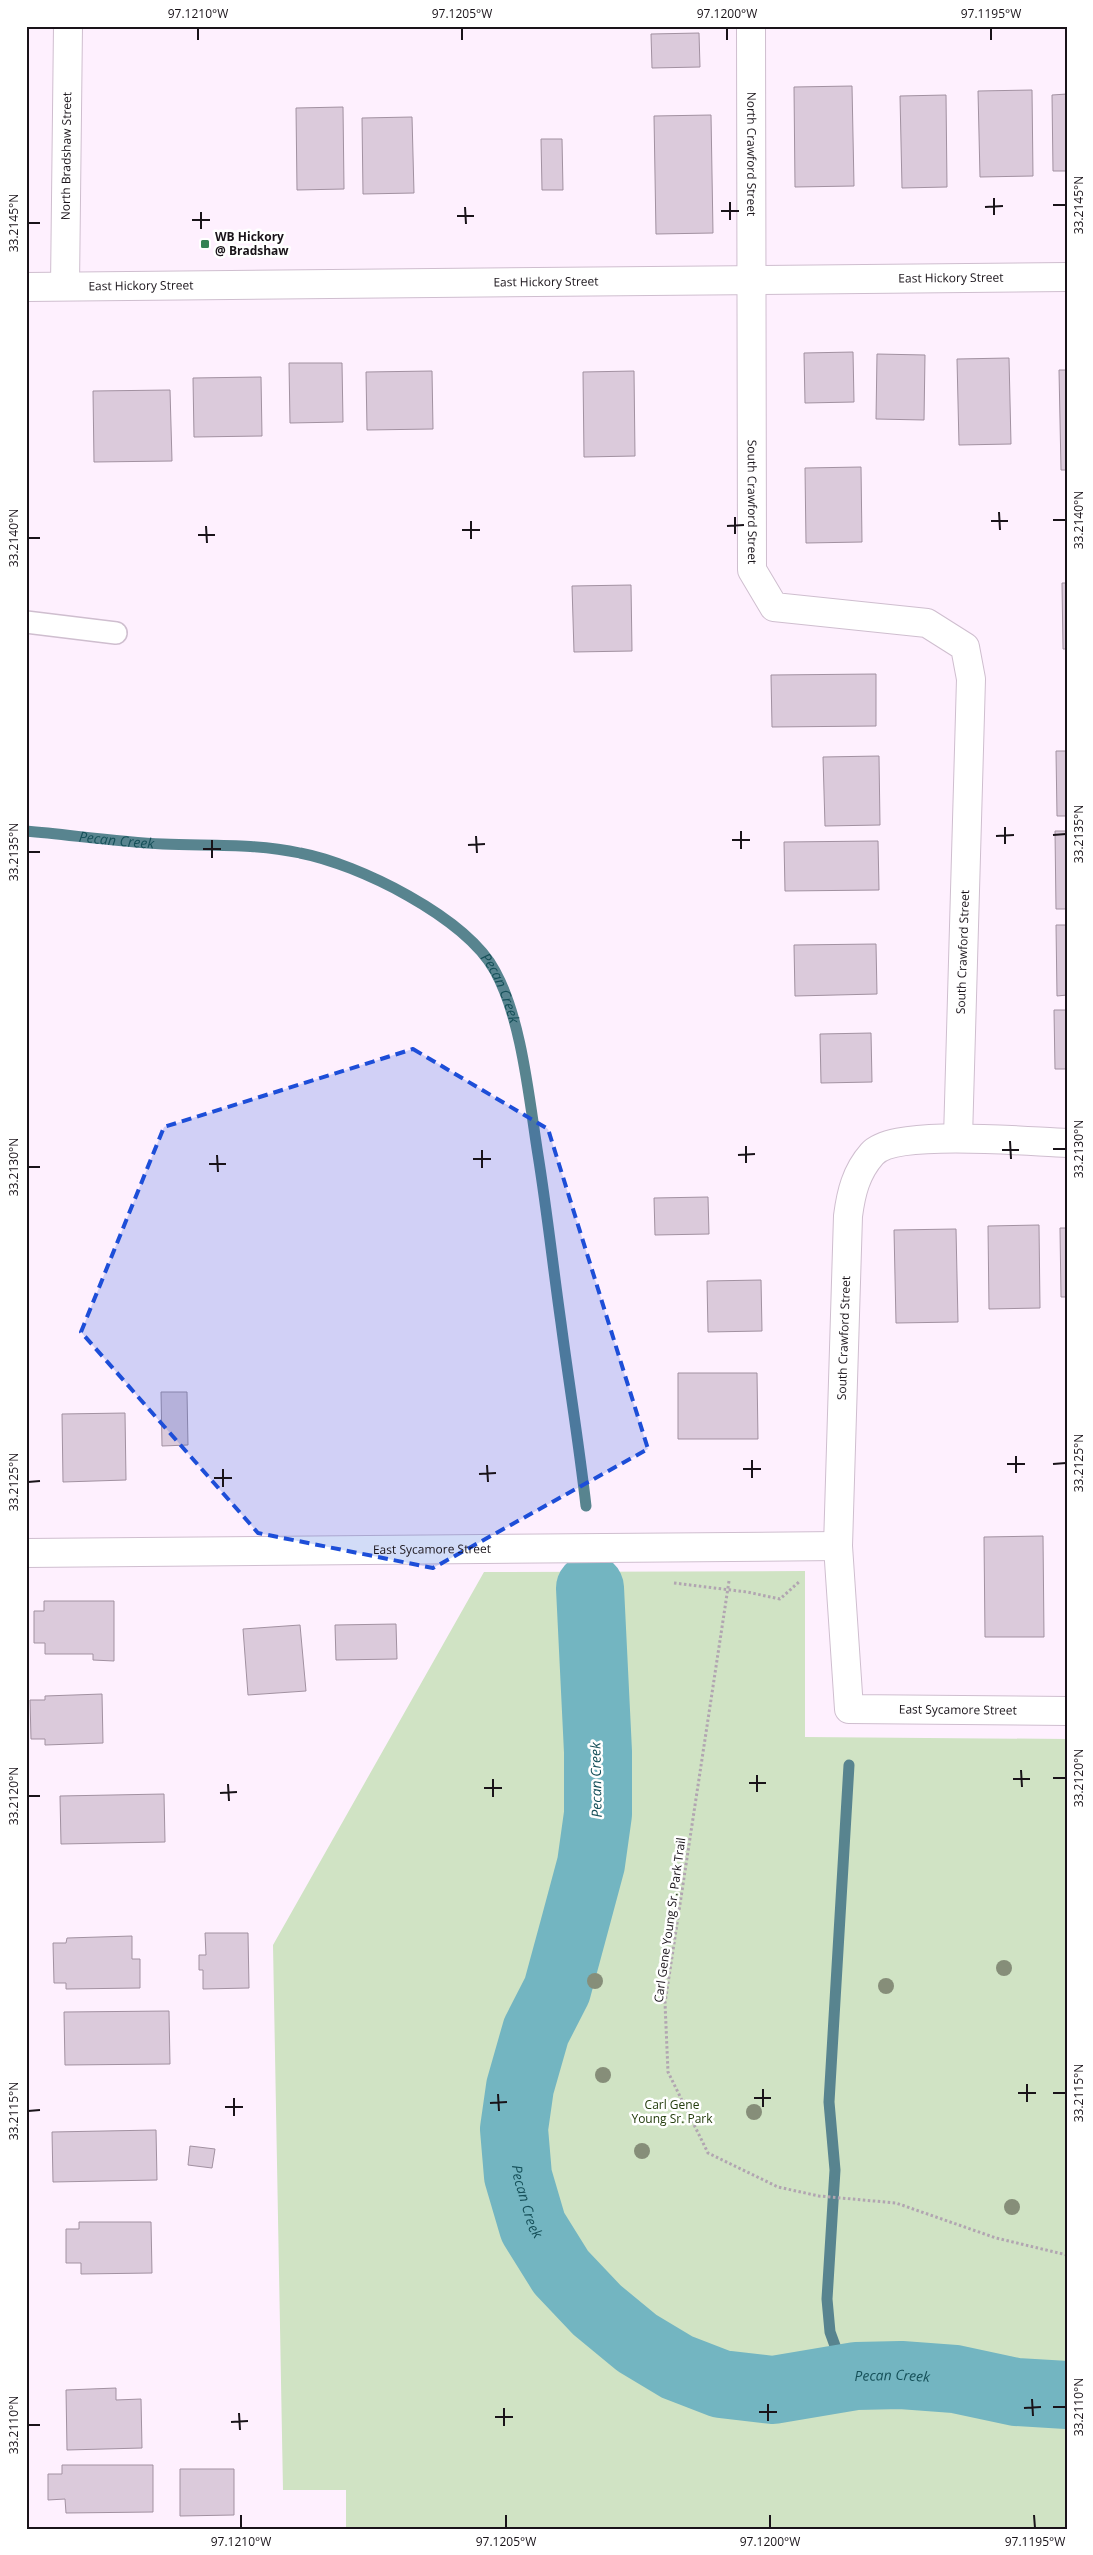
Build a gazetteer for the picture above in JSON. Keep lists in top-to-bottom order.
{
  "streets": {
    "street": [
      "North Crawford Street",
      "North Bradshaw Street",
      "East Hickory Street",
      "South Crawford Street",
      "East Sycamore Street"
    ],
    "path": ["Carl Gene Young Sr. Park Trail"]
  },
  "crossings": [
    ["North Crawford Street", "East Hickory Street"],
    ["North Crawford Street", "South Crawford Street"],
    ["North Bradshaw Street", "East Hickory Street"],
    ["East Hickory Street", "South Crawford Street"],
    ["South Crawford Street", "East Sycamore Street"],
    ["East Sycamore Street", "Carl Gene Young Sr. Park Trail"]
  ],
  "water": ["Pecan Creek"],
  "parks": ["Carl Gene Young Sr. Park"],
  "places": {
    "transit": ["WB Hickory @ Bradshaw"]
  },
  "coordinates": [
    "97.1210°W",
    "97.1205°W",
    "97.1200°W",
    "97.1195°W",
    "33.2145°N",
    "33.2140°N",
    "33.2135°N",
    "33.2130°N",
    "33.2125°N",
    "33.2120°N",
    "33.2115°N",
    "33.2110°N"
  ]
}
